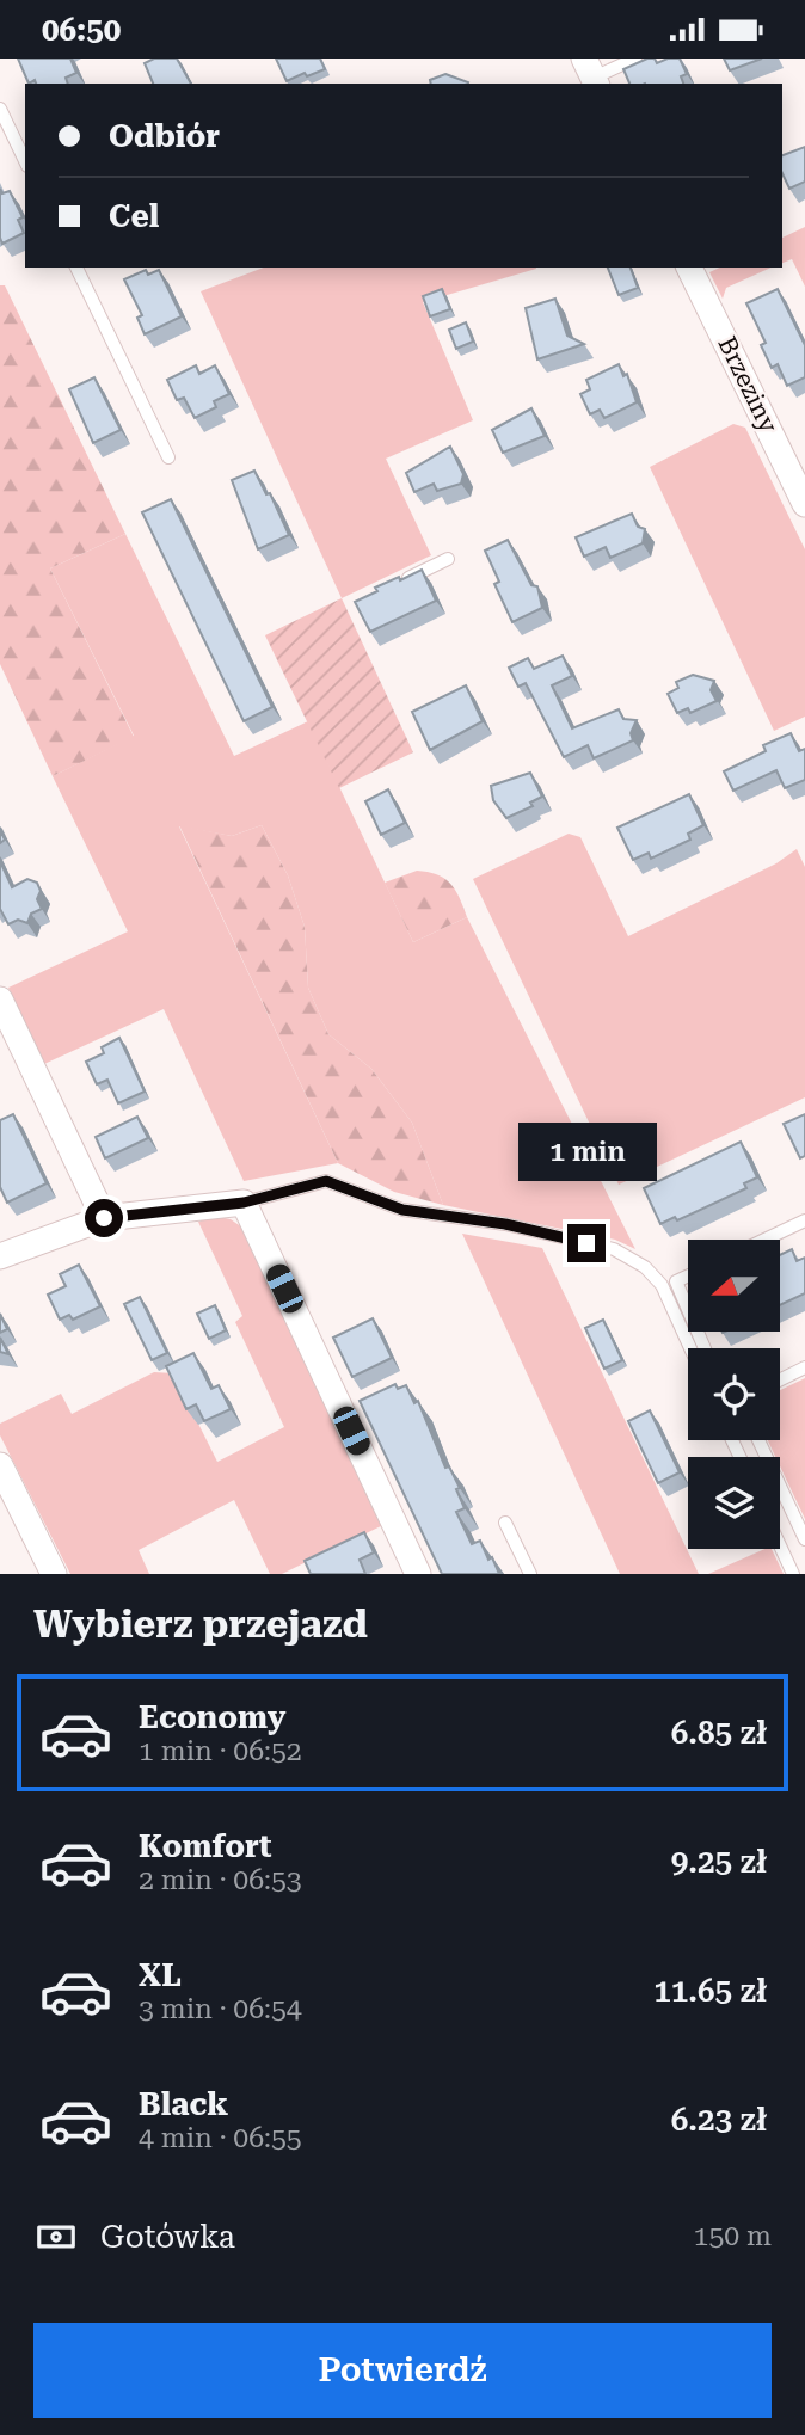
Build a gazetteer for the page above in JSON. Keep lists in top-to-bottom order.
{
  "streets": {
    "street": ["Brzeziny"]
  },
  "north": "left",
  "page": {
    "status": "06:50",
    "banner": ["Odbiór", "Cel"],
    "bubble": "1 min",
    "heading": "Wybierz przejazd",
    "list": [
      {
        "name": "Economy",
        "note": "1 min · 06:52",
        "value": "6.85 zł"
      },
      {
        "name": "Komfort",
        "note": "2 min · 06:53",
        "value": "9.25 zł"
      },
      {
        "name": "XL",
        "note": "3 min · 06:54",
        "value": "11.65 zł"
      },
      {
        "name": "Black",
        "note": "4 min · 06:55",
        "value": "6.23 zł"
      }
    ],
    "pay": ["Gotówka", "150 m"],
    "buttons": "Potwierdź"
  }
}
